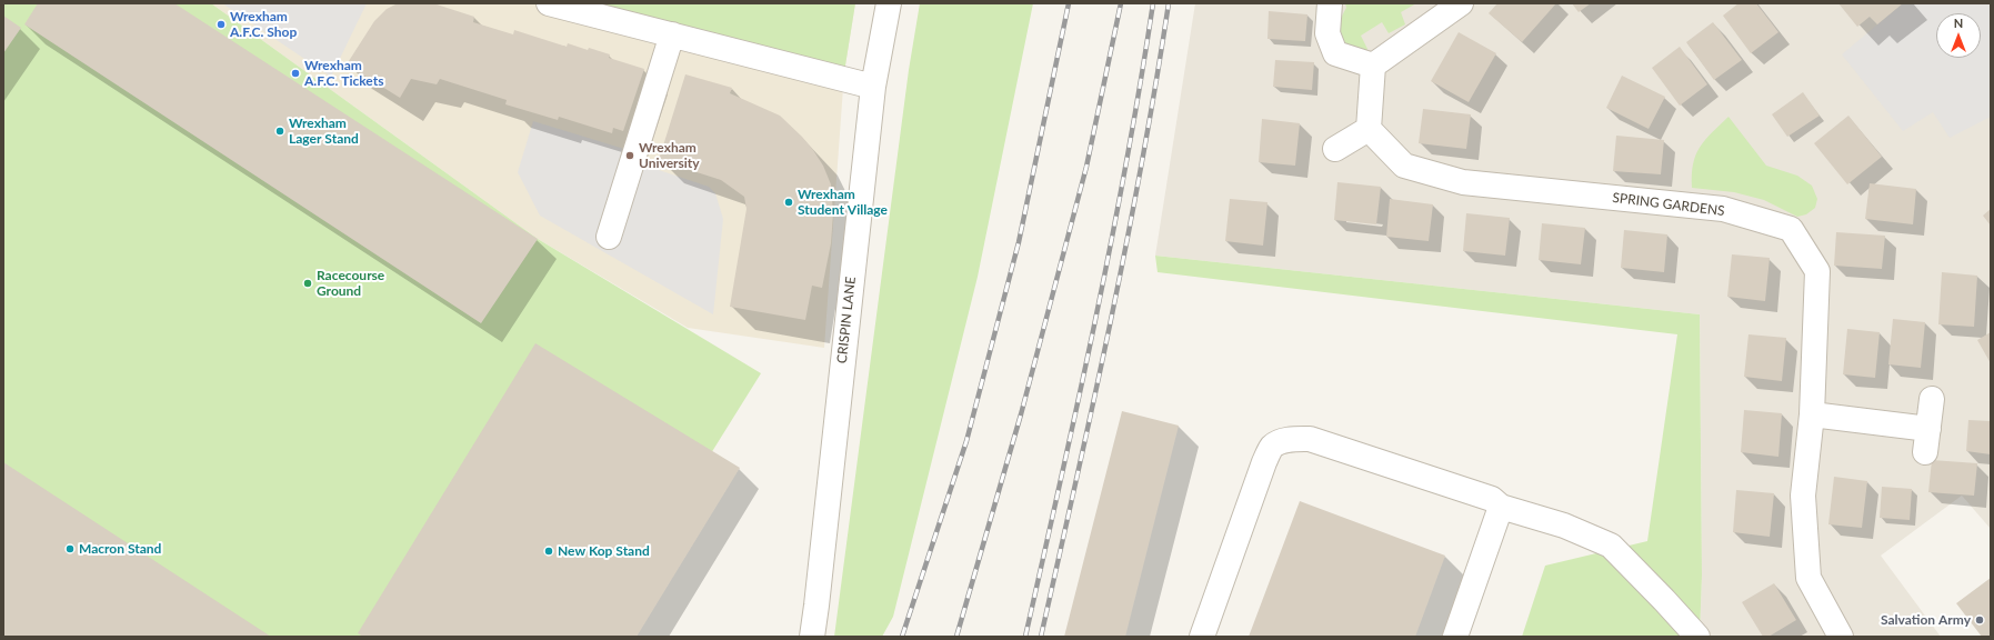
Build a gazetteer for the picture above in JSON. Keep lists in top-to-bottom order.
{
  "streets": {
    "street": ["SPRING GARDENS", "CRISPIN LANE"]
  },
  "places": [
    "Wrexham A.F.C. Shop",
    "Wrexham A.F.C. Tickets",
    "Wrexham Lager Stand",
    "Wrexham University",
    "Wrexham Student Village",
    "Racecourse Ground",
    "Macron Stand",
    "New Kop Stand",
    "Salvation Army"
  ],
  "north": "top"
}
